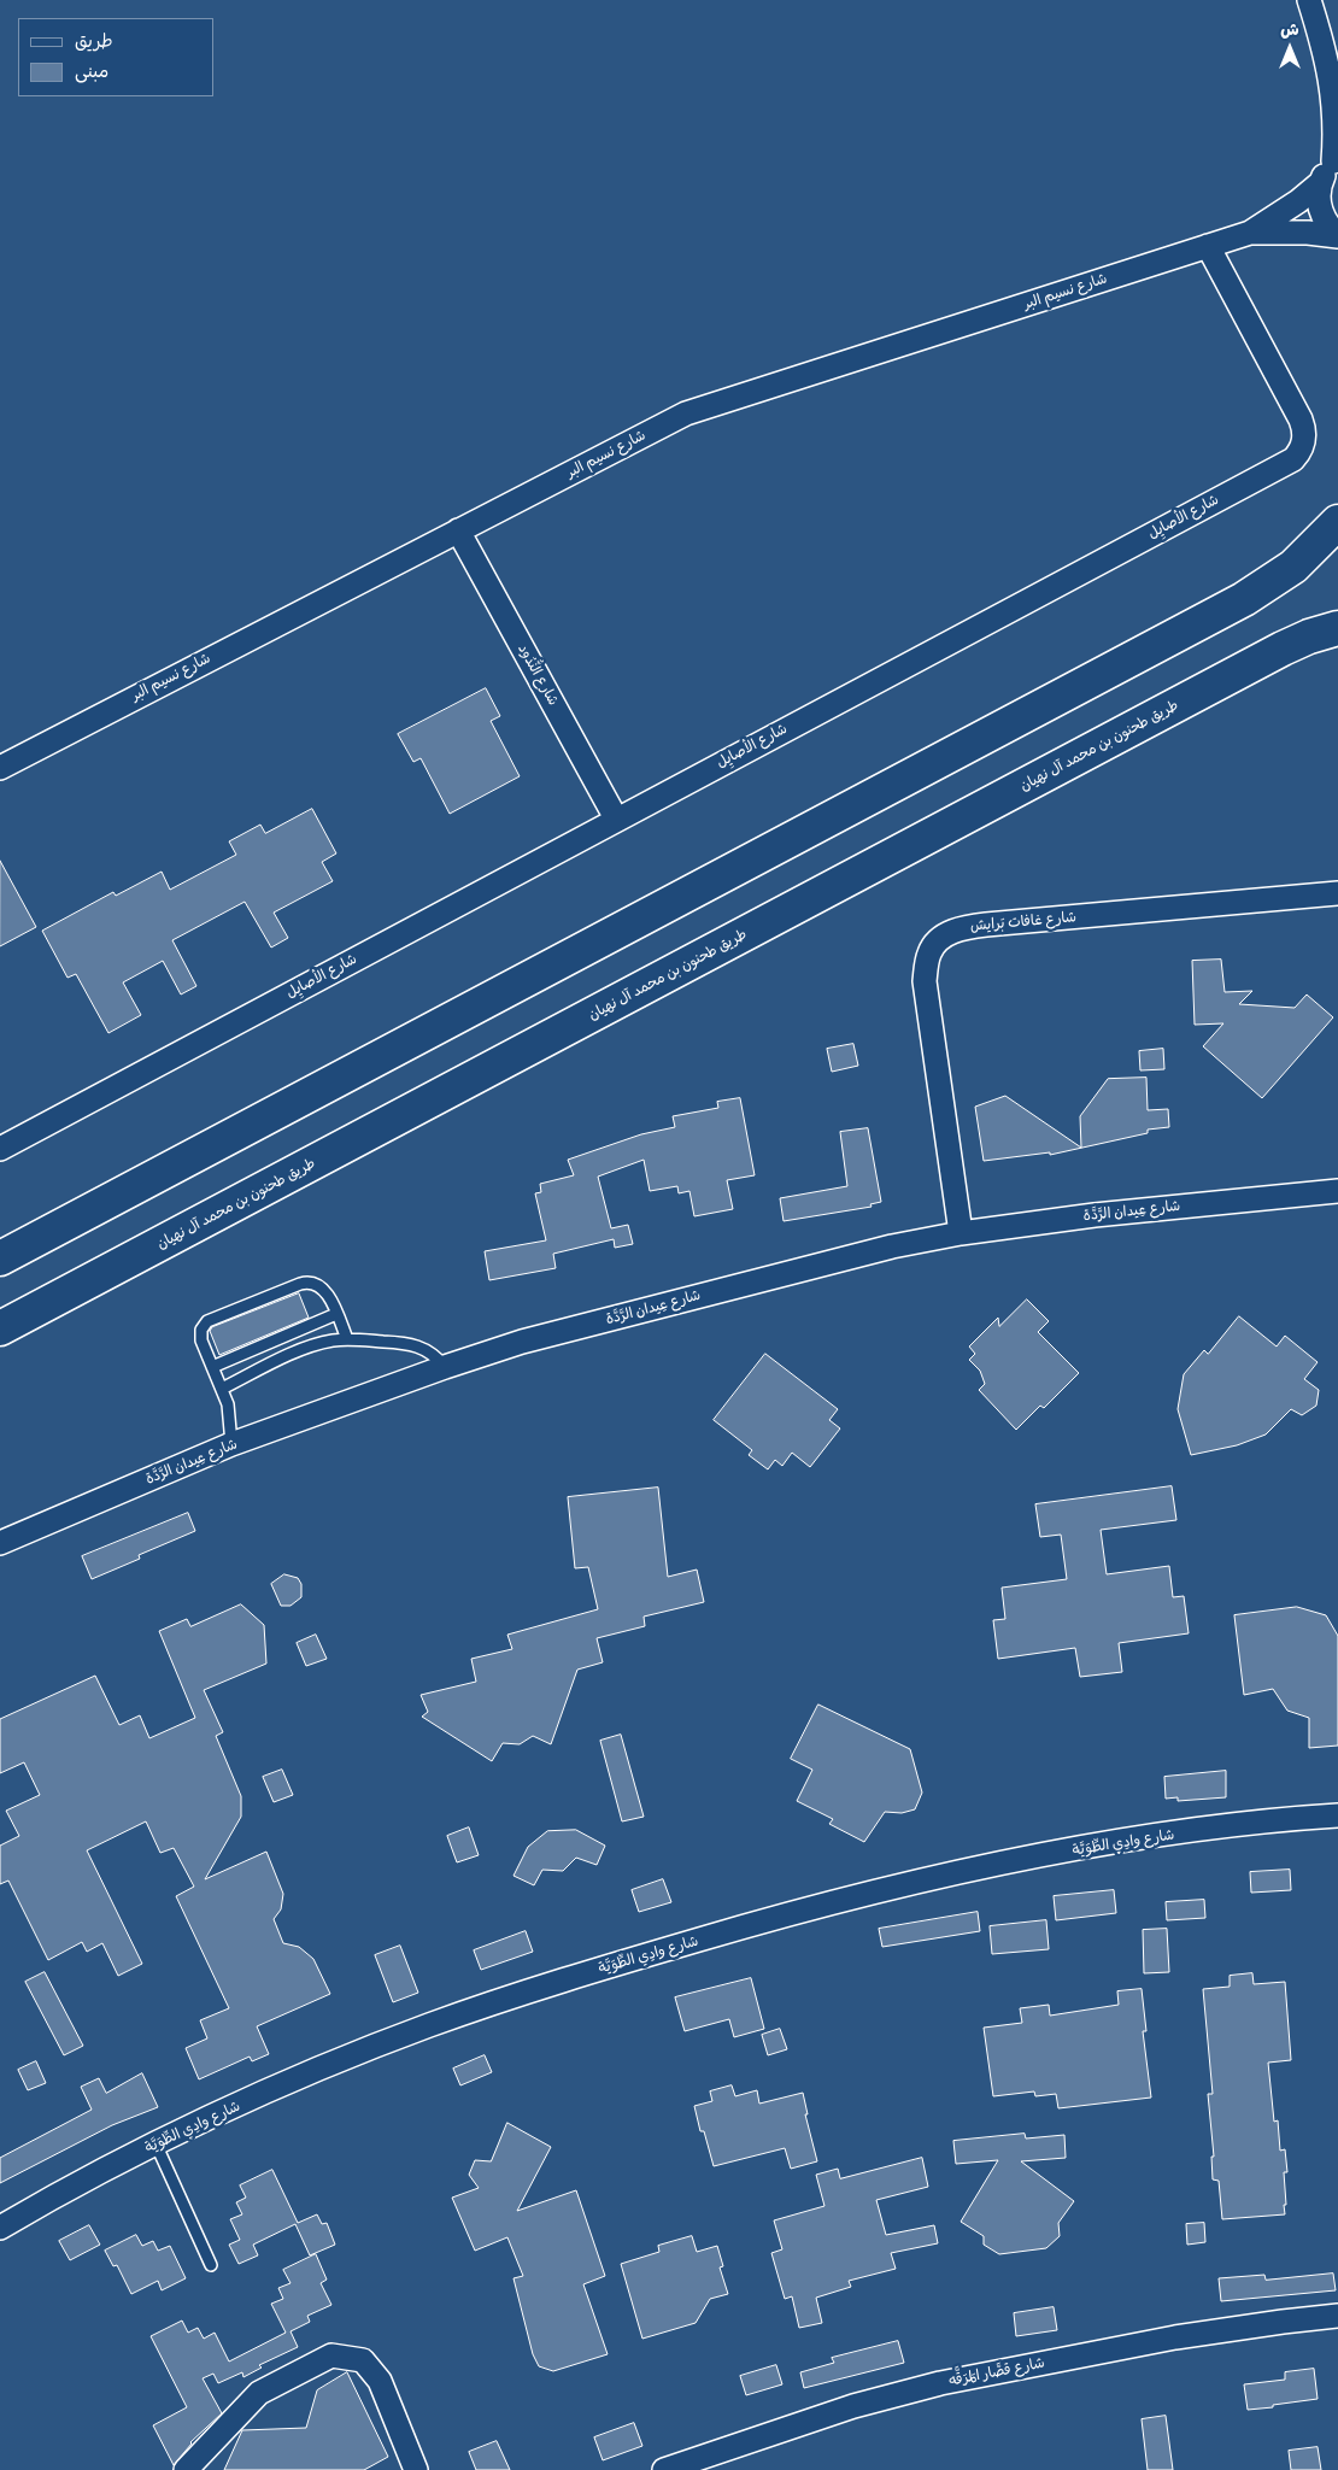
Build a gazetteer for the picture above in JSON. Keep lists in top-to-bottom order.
{
  "streets": {
    "main road": ["طريق طحنون بن محمد آل نهيان"],
    "street": [
      "شارع نسيم البر",
      "شارع الأصايِل",
      "شارع النُّدُود",
      "شارع غافات بَرايش",
      "شارع عِيدان الرَّدَّة",
      "شارع وادِي الطِّوَيَّة",
      "شارع قصَّار المَرَقَّه"
    ]
  },
  "crossings": [
    ["شارع نسيم البر", "شارع الأصايِل"],
    ["شارع نسيم البر", "شارع النُّدُود"],
    ["شارع الأصايِل", "شارع النُّدُود"],
    ["شارع غافات بَرايش", "شارع عِيدان الرَّدَّة"]
  ],
  "legend": ["طريق", "مبنى"],
  "north": "top"
}
